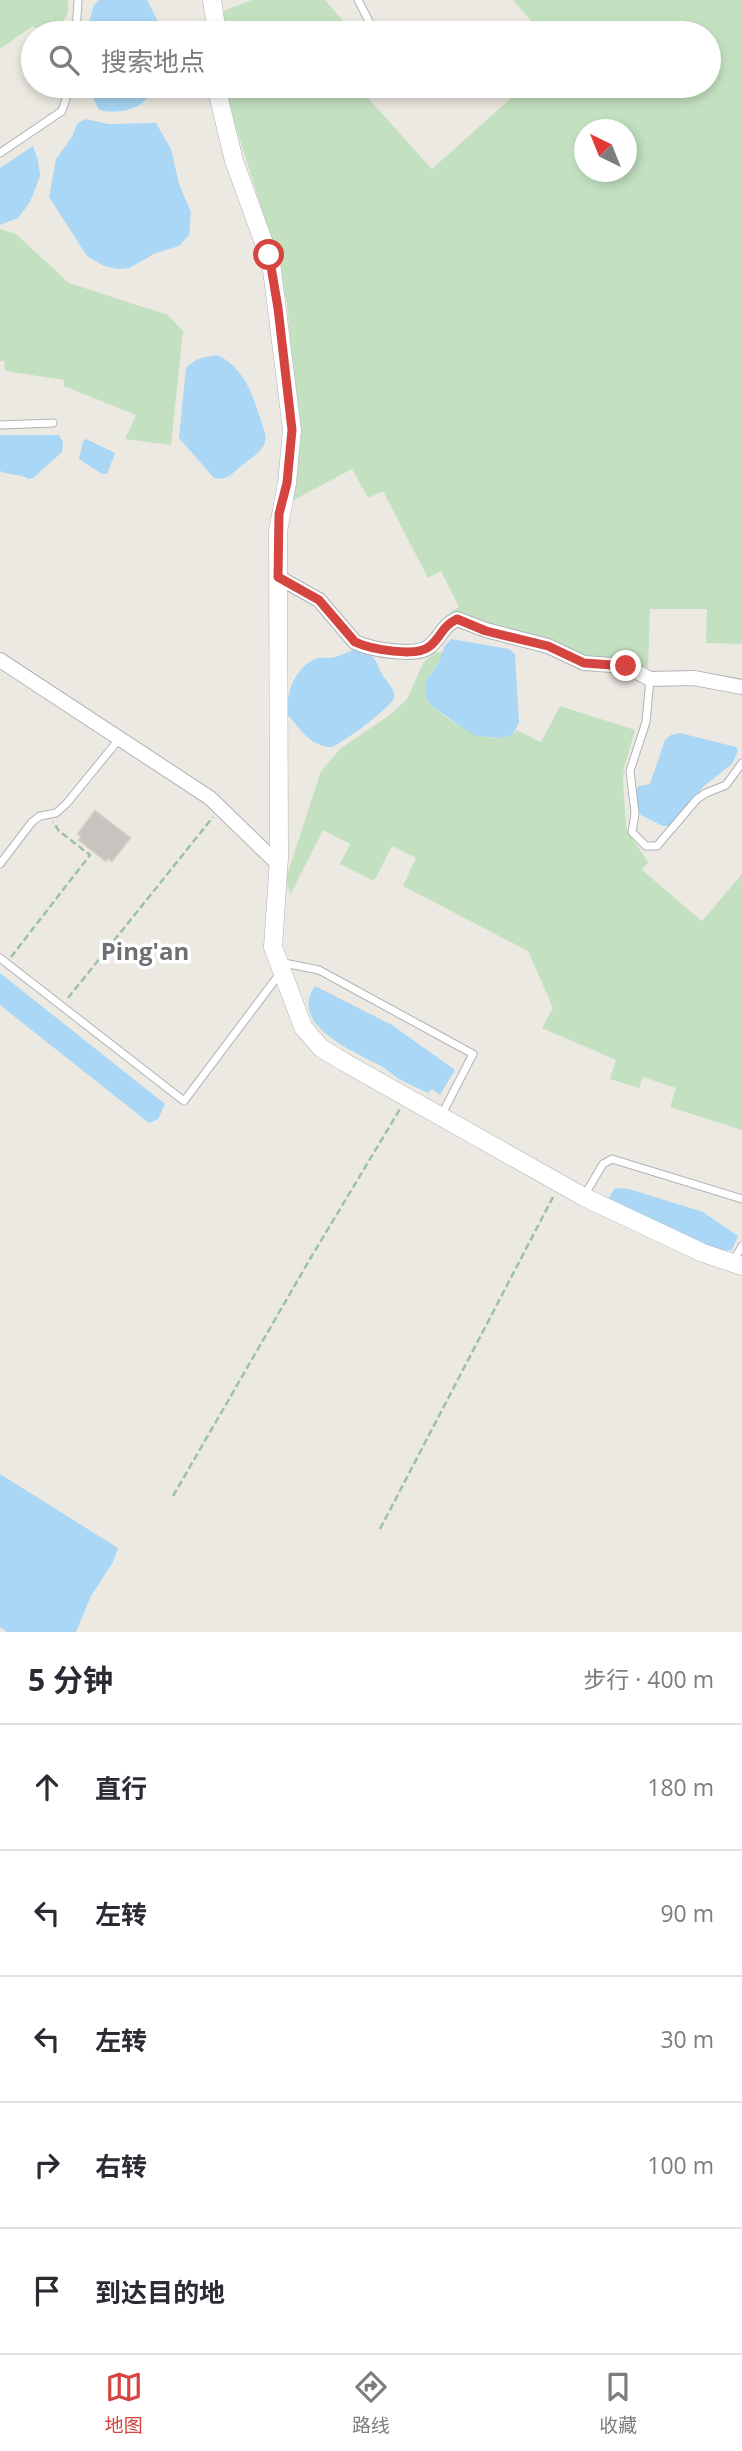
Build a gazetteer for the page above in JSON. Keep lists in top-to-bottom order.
{
  "districts": ["Ping'an"],
  "north": "top left",
  "page": {
    "search": "搜索地点",
    "heading": ["5 分钟", "步行 · 400 m"],
    "list": [
      ["直行", "180 m"],
      ["左转", "90 m"],
      ["左转", "30 m"],
      ["右转", "100 m"],
      "到达目的地"
    ],
    "nav": ["地图", "路线", "收藏"]
  }
}
